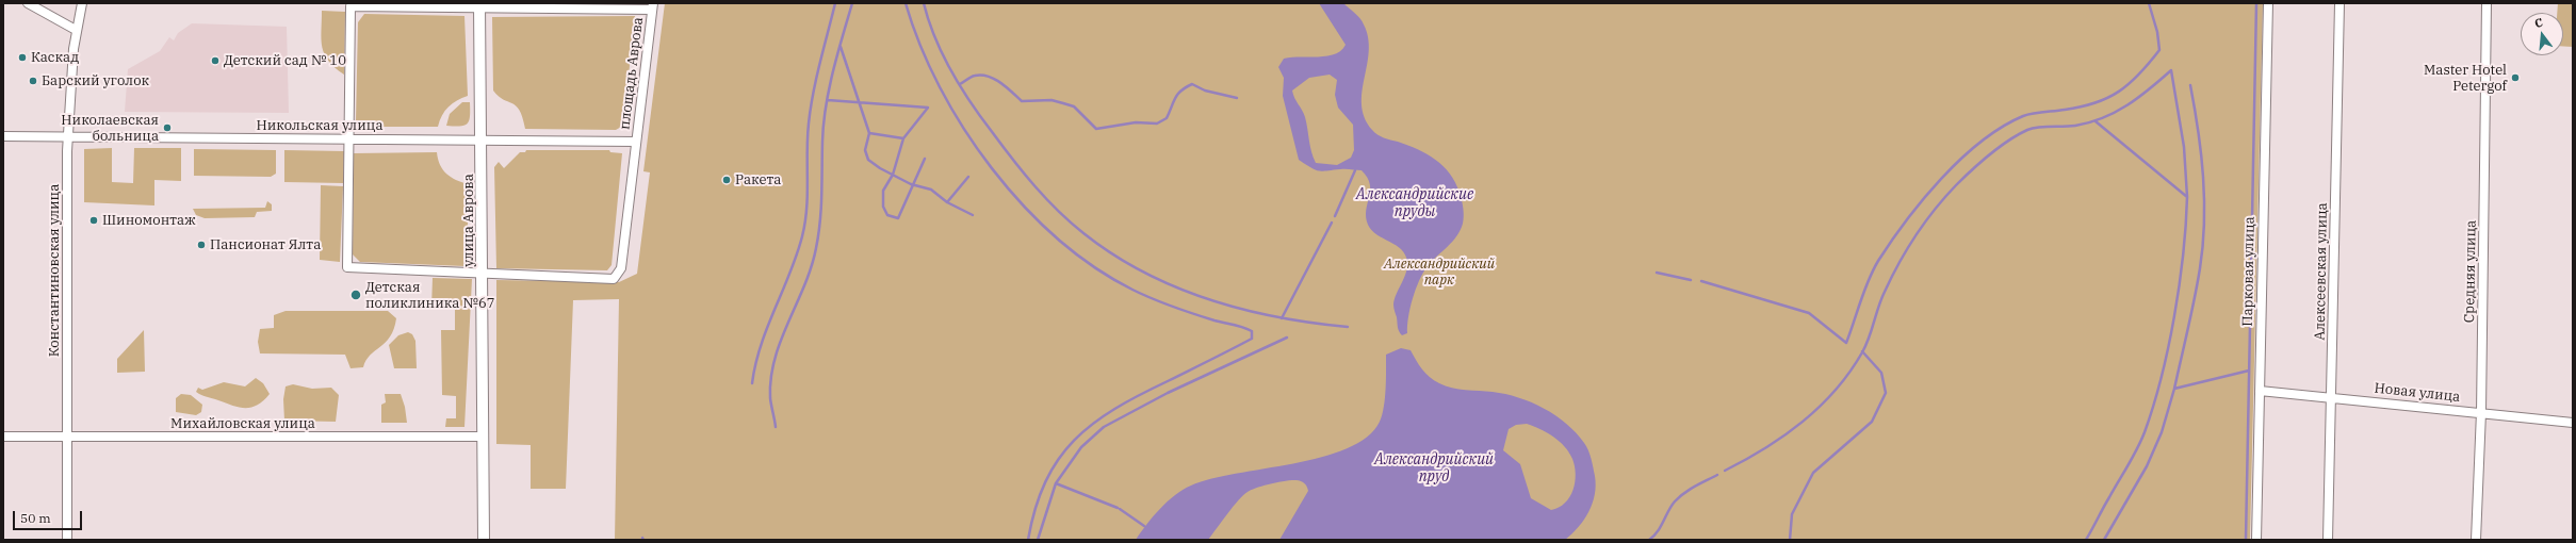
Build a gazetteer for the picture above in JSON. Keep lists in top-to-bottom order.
{
  "streets": {
    "street": [
      "площадь Аврова",
      "Никольская улица",
      "улица Аврова",
      "Константиновская улица",
      "Парковая улица",
      "Алексеевская улица",
      "Средняя улица",
      "Новая улица",
      "Михайловская улица"
    ]
  },
  "crossings": [
    ["площадь Аврова", "Никольская улица"],
    ["площадь Аврова", "улица Аврова"],
    ["Никольская улица", "улица Аврова"],
    ["Никольская улица", "Константиновская улица"],
    ["улица Аврова", "Михайловская улица"],
    ["Константиновская улица", "Михайловская улица"],
    ["Парковая улица", "Новая улица"],
    ["Алексеевская улица", "Новая улица"],
    ["Средняя улица", "Новая улица"]
  ],
  "water": ["Александрийские пруды", "Александрийский пруд"],
  "parks": ["Александрийский парк"],
  "places": [
    "Каскад",
    "Детский сад № 10",
    "Master Hotel Petergof",
    "Барский уголок",
    "Николаевская больница",
    "Ракета",
    "Шиномонтаж",
    "Пансионат Ялта",
    "Детская поликлиника №67"
  ],
  "scale_bar": "50 m",
  "north": "top"
}
